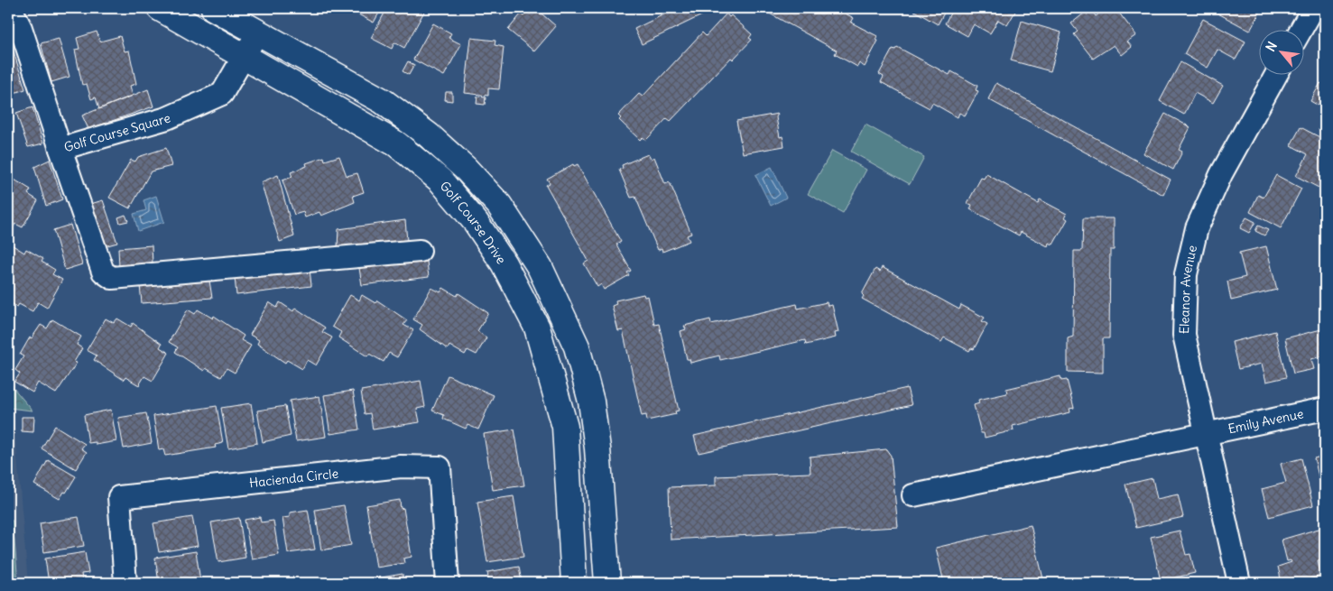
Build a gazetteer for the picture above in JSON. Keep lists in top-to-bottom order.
{
  "streets": {
    "street": [
      "Golf Course Square",
      "Golf Course Drive",
      "Eleanor Avenue",
      "Emily Avenue",
      "Hacienda Circle"
    ]
  },
  "crossings": [
    ["Golf Course Square", "Golf Course Drive"],
    ["Eleanor Avenue", "Emily Avenue"]
  ],
  "north": "top left"
}
